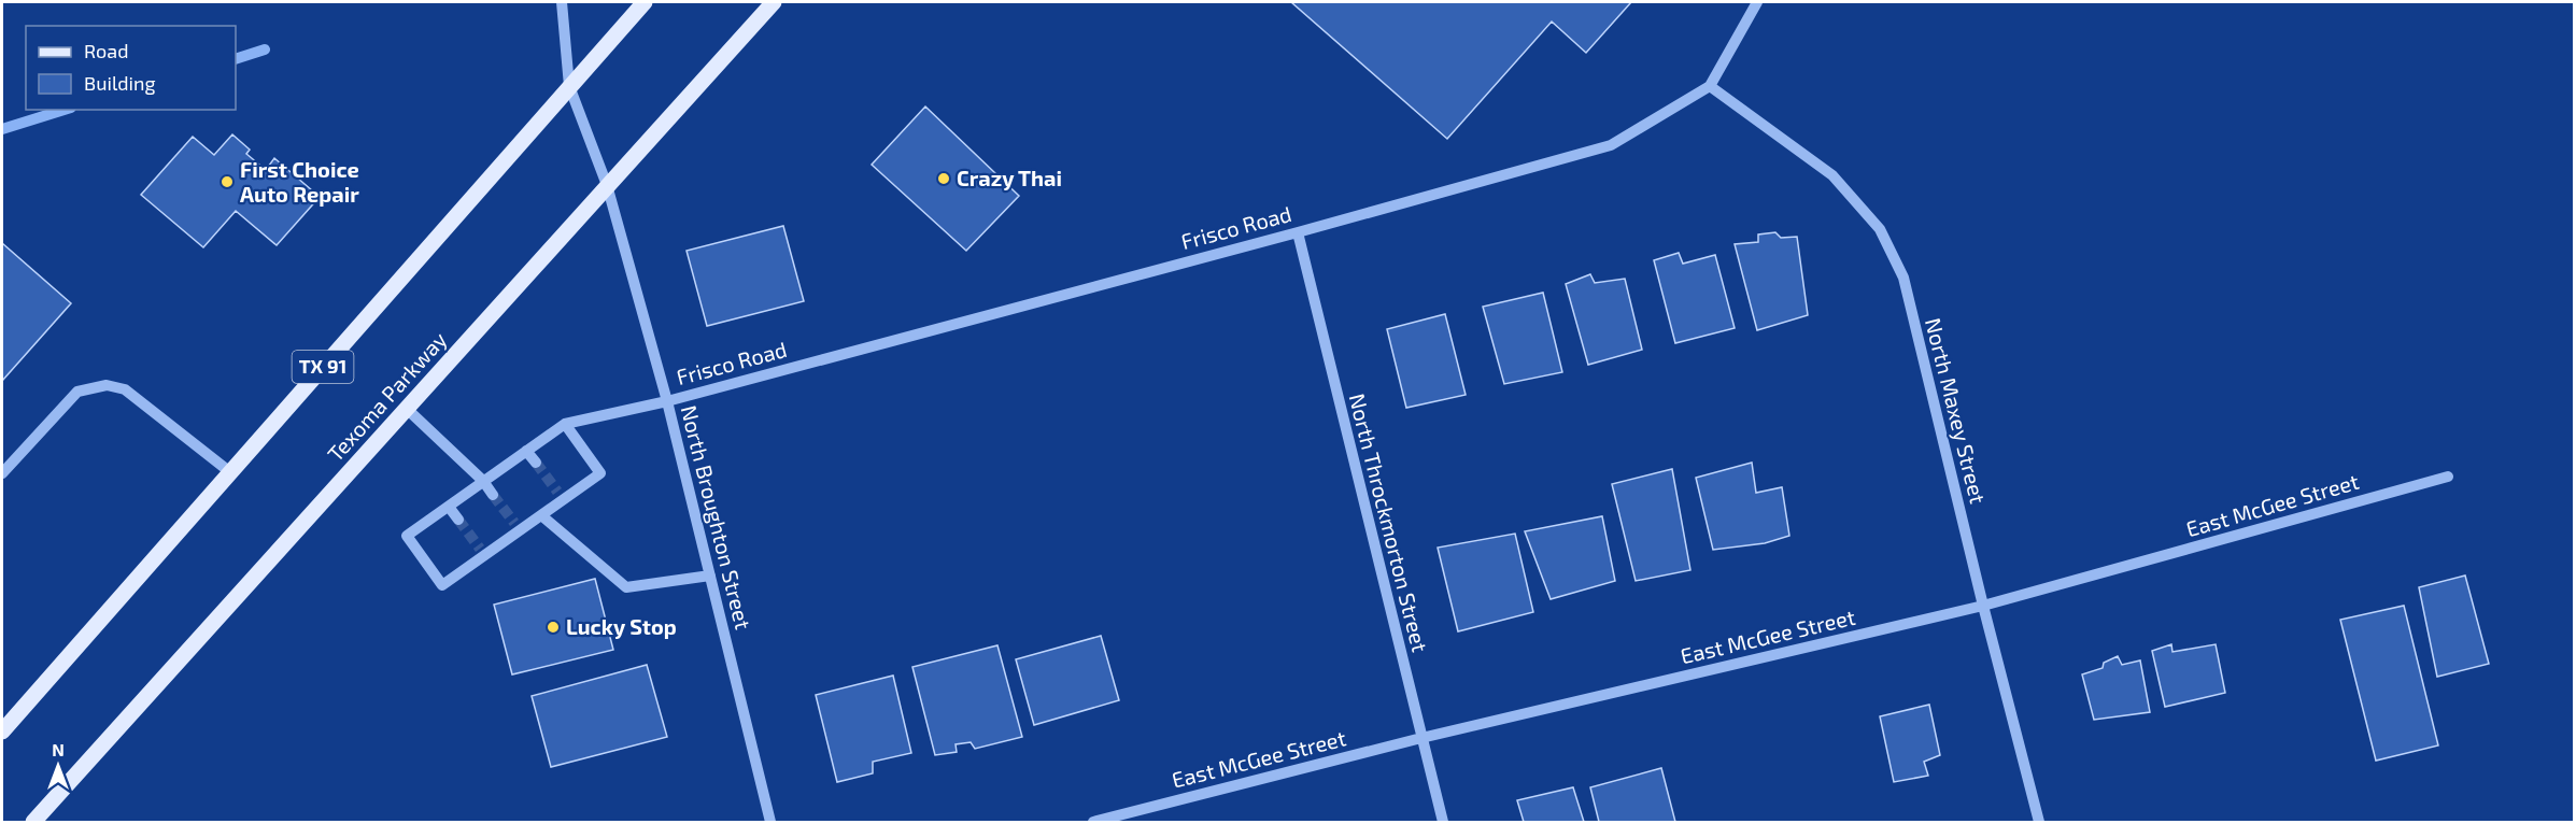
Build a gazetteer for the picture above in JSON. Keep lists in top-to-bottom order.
{
  "streets": {
    "main road": ["TX 91", "Texoma Parkway"],
    "street": [
      "Frisco Road",
      "North Maxey Street",
      "East McGee Street",
      "North Broughton Street",
      "North Throckmorton Street"
    ]
  },
  "crossings": [
    ["Frisco Road", "North Maxey Street"],
    ["Frisco Road", "North Broughton Street"],
    ["Frisco Road", "North Throckmorton Street"],
    ["TX 91", "North Broughton Street"],
    ["Texoma Parkway", "North Broughton Street"],
    ["North Maxey Street", "East McGee Street"],
    ["East McGee Street", "North Throckmorton Street"]
  ],
  "places": ["Crazy Thai", "First Choice Auto Repair", "Lucky Stop"],
  "legend": ["Road", "Building"],
  "north": "top"
}
